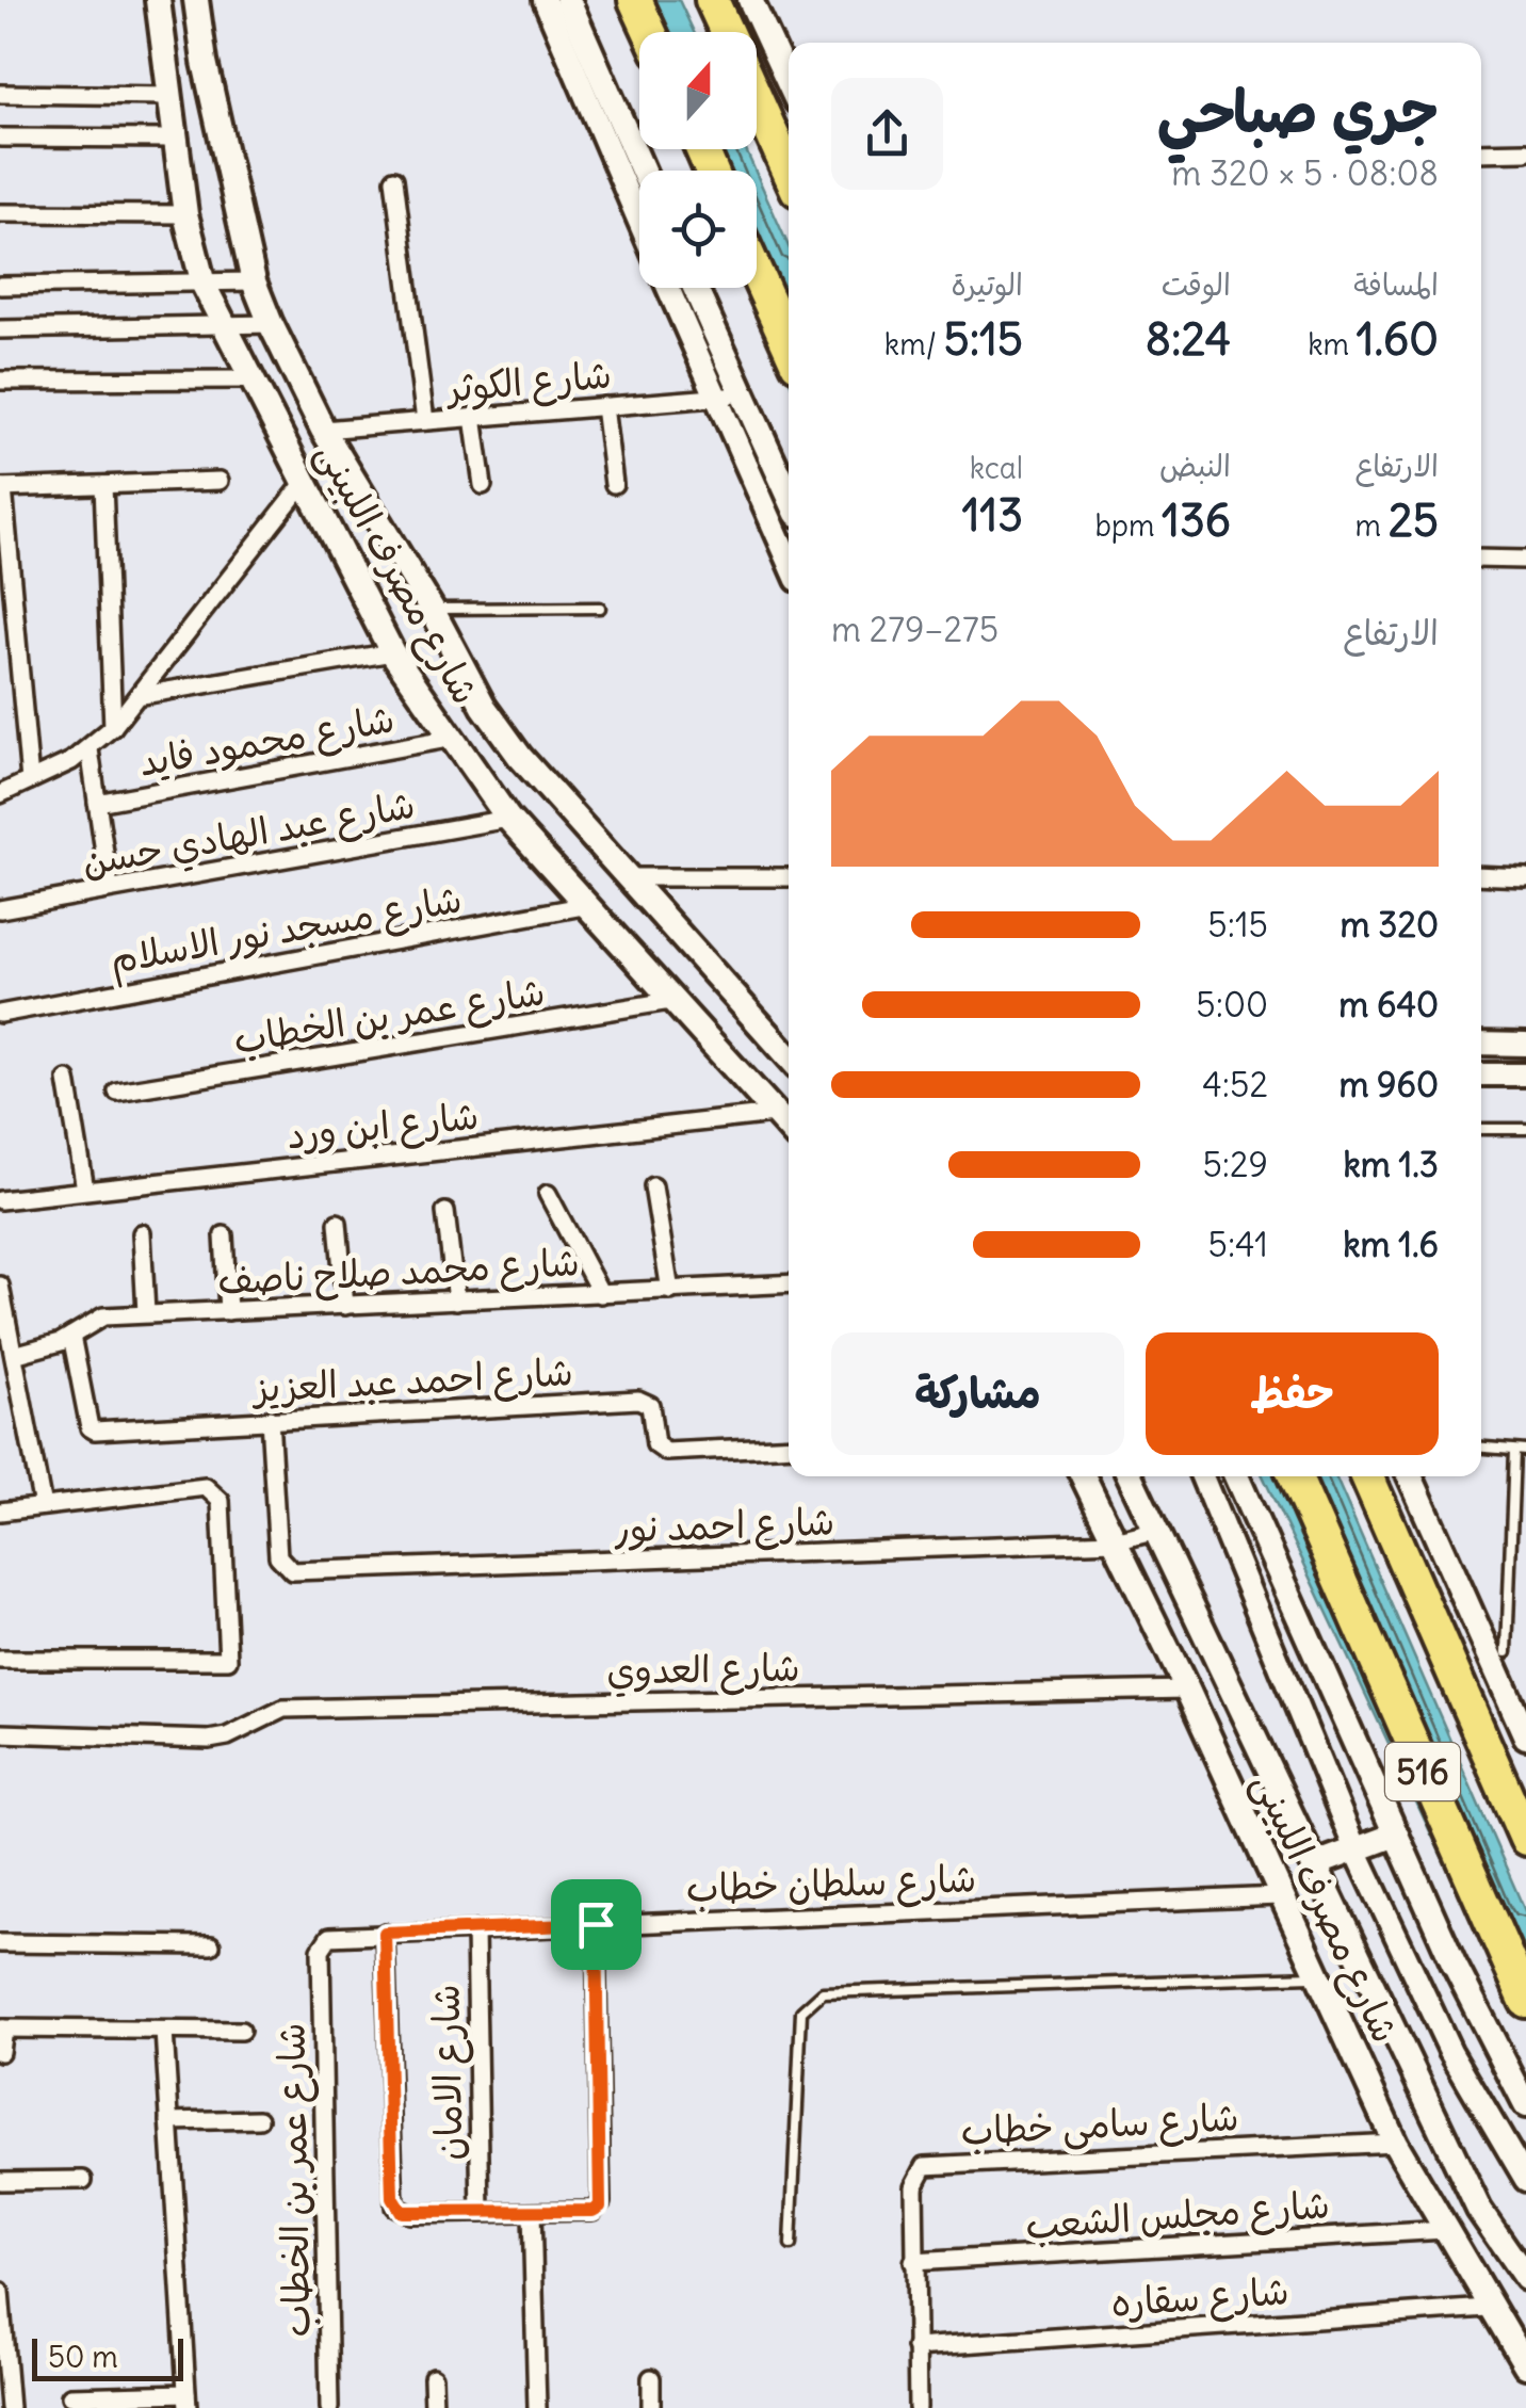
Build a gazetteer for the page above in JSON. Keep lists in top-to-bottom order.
{
  "streets": {
    "highway": ["516"],
    "main road": ["شارع مصرف اللبينى"],
    "street": [
      "شارع الكوثر",
      "شارع محمود فايد",
      "شارع عبد الهادي حسن",
      "شارع مسجد نور الاسلام",
      "شارع عمر بن الخطاب",
      "شارع ابن ورد",
      "شارع محمد صلاح ناصف",
      "شارع احمد عبد العزيز",
      "شارع احمد نور",
      "شارع العدوي",
      "شارع سلطان خطاب",
      "شارع الامان",
      "شارع سامى خطاب",
      "شارع مجلس الشعب",
      "شارع سقاره"
    ]
  },
  "crossings": [
    ["شارع الكوثر", "شارع مصرف اللبينى"],
    ["شارع مصرف اللبينى", "شارع محمود فايد"],
    ["شارع مصرف اللبينى", "شارع عبد الهادي حسن"],
    ["شارع مصرف اللبينى", "شارع مسجد نور الاسلام"],
    ["شارع مصرف اللبينى", "شارع عمر بن الخطاب"],
    ["شارع مصرف اللبينى", "شارع ابن ورد"],
    ["شارع مصرف اللبينى", "شارع احمد نور"],
    ["شارع مصرف اللبينى", "شارع العدوي"],
    ["شارع مصرف اللبينى", "شارع سلطان خطاب"],
    ["شارع مصرف اللبينى", "شارع سامى خطاب"],
    ["شارع مصرف اللبينى", "شارع مجلس الشعب"],
    ["شارع مصرف اللبينى", "شارع سقاره"],
    ["شارع عمر بن الخطاب", "شارع سلطان خطاب"],
    ["شارع محمد صلاح ناصف", "شارع احمد عبد العزيز"],
    ["شارع احمد عبد العزيز", "شارع احمد نور"],
    ["شارع سلطان خطاب", "شارع الامان"],
    ["شارع سامى خطاب", "شارع مجلس الشعب"],
    ["شارع سامى خطاب", "شارع سقاره"]
  ],
  "scale_bar": "50 m",
  "north": "top",
  "page": {
    "heading": ["جري صباحي", "08:08 · 5 × 320 m"],
    "stats": [
      ["المسافة", "1.60 km"],
      ["الوقت", "8:24"],
      ["الوتيرة", "5:15 /km"],
      ["الارتفاع", "25 m"],
      ["النبض", "136 bpm"],
      ["kcal", "113"]
    ],
    "chart": ["الارتفاع", "275–279 m"],
    "list": [
      {
        "name": "320 m",
        "note": "5:15"
      },
      {
        "name": "640 m",
        "note": "5:00"
      },
      {
        "name": "960 m",
        "note": "4:52"
      },
      {
        "name": "1.3 km",
        "note": "5:29"
      },
      {
        "name": "1.6 km",
        "note": "5:41"
      }
    ],
    "buttons": ["حفظ", "مشاركة"],
    "scale": "50 m"
  }
}
